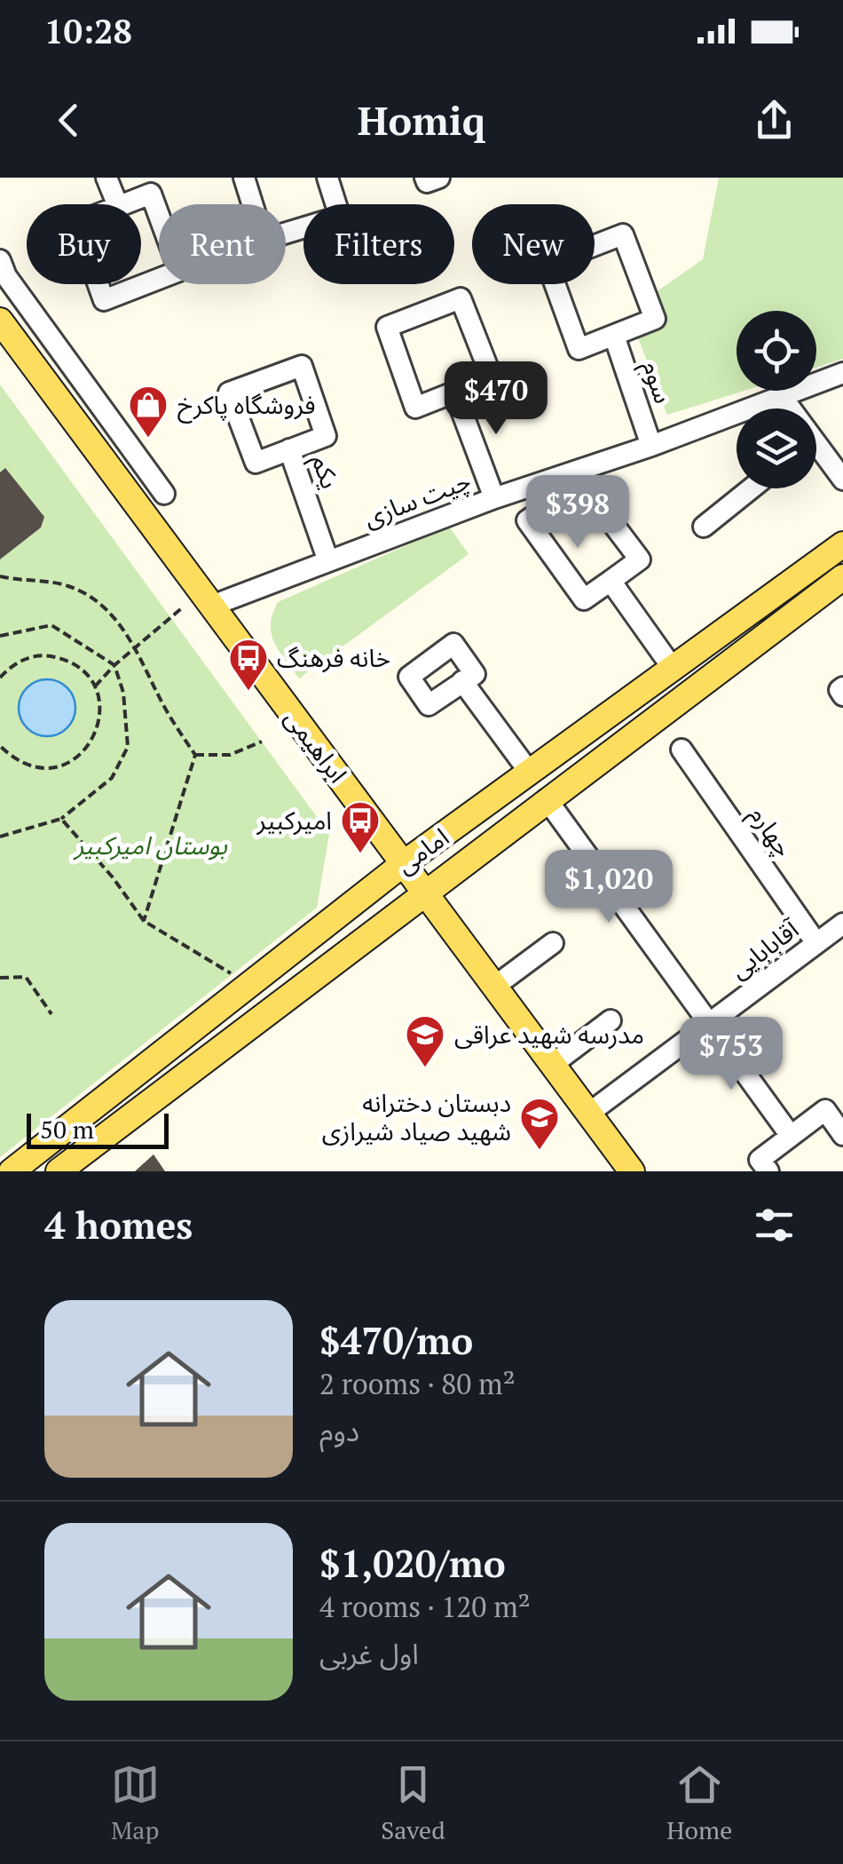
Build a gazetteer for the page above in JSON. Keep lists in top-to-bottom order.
{
  "streets": {
    "main road": ["ابراهیمی", "امامی"],
    "street": [
      "سوم",
      "یکم",
      "چیت سازی",
      "چهارم",
      "آقابابایی"
    ]
  },
  "crossings": [
    ["سوم", "چیت سازی"],
    ["یکم", "چیت سازی"],
    ["چیت سازی", "ابراهیمی"],
    ["ابراهیمی", "امامی"],
    ["ابراهیمی", "آقابابایی"],
    ["چهارم", "آقابابایی"]
  ],
  "parks": ["بوستان امیرکبیر"],
  "places": {
    "shop": ["فروشگاه پاکرخ"],
    "bus stop": ["خانه فرهنگ", "امیرکبیر"],
    "school or university": ["مدرسه شهید عراقی", "دبستان دخترانه شهید صیاد شیرازی"]
  },
  "scale_bar": "50 m",
  "page": {
    "status": "10:28",
    "header": "Homiq",
    "chip": [
      "Buy",
      "Rent",
      "Filters",
      "New"
    ],
    "price": [
      "$470",
      "$398",
      "$1,020",
      "$753"
    ],
    "scale": "50 m",
    "heading": "4 homes",
    "list": [
      {
        "name": "$470/mo",
        "note": "2 rooms · 80 m² · دوم"
      },
      {
        "name": "$1,020/mo",
        "note": "4 rooms · 120 m² · اول غربی"
      }
    ],
    "tabs": ["Map", "Saved", "Home"]
  }
}
